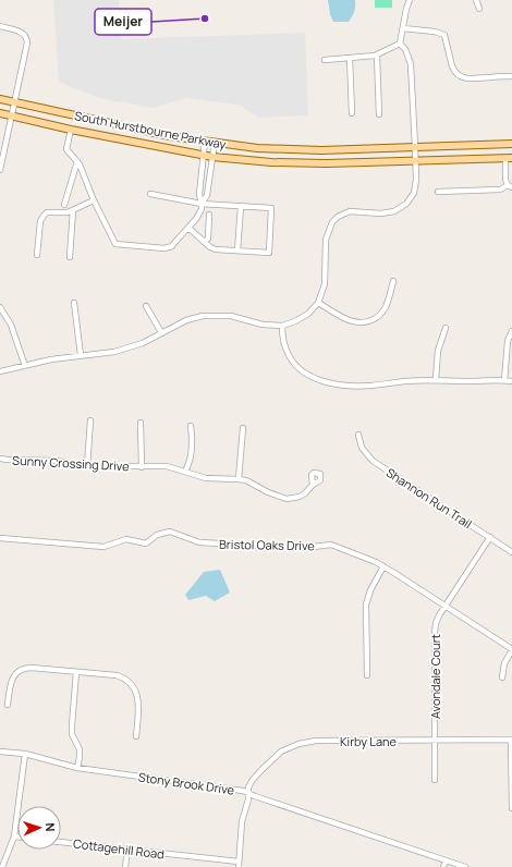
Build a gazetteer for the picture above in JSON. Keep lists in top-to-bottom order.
{
  "streets": {
    "main road": ["South Hurstbourne Parkway"],
    "street": [
      "Sunny Crossing Drive",
      "Shannon Run Trail",
      "Bristol Oaks Drive",
      "Avondale Court",
      "Kirby Lane",
      "Stony Brook Drive",
      "Cottagehill Road"
    ]
  },
  "crossings": [
    ["Shannon Run Trail", "Avondale Court"],
    ["Bristol Oaks Drive", "Avondale Court"],
    ["Avondale Court", "Kirby Lane"],
    ["Kirby Lane", "Stony Brook Drive"],
    ["Kirby Lane", "Cottagehill Road"]
  ],
  "places": ["Meijer"],
  "north": "right"
}
